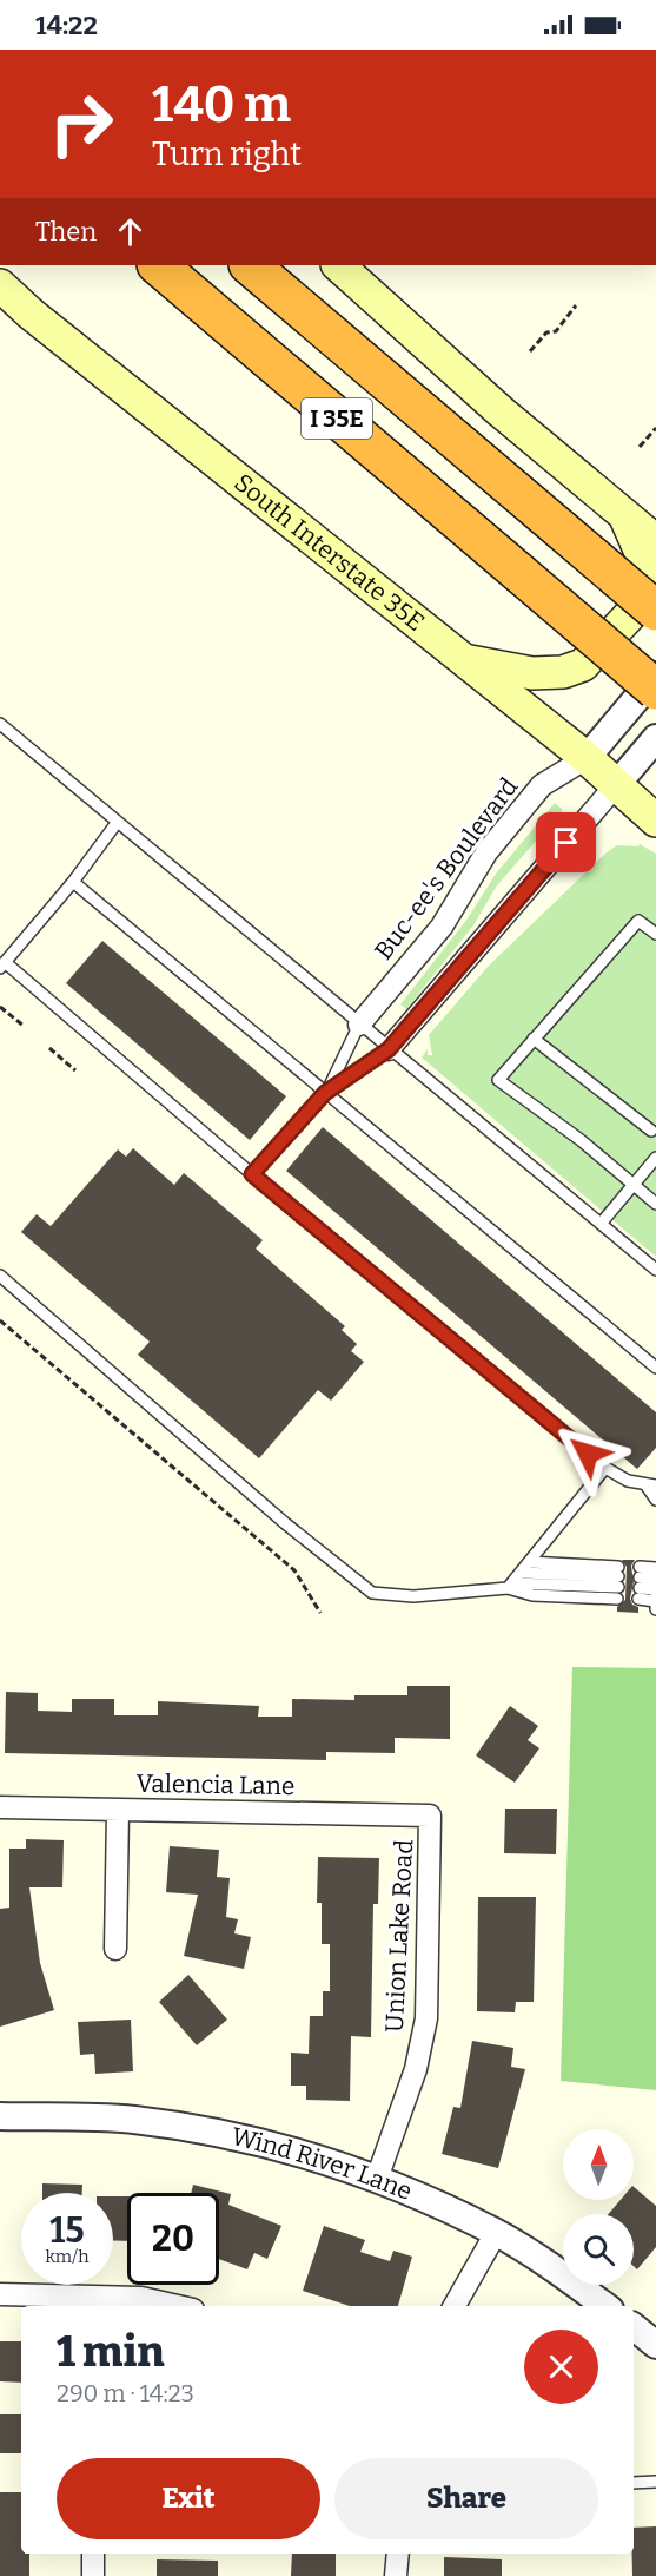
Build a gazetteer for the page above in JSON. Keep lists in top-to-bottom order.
{
  "streets": {
    "highway": ["I 35E"],
    "main road": ["South Interstate 35E"],
    "street": [
      "Buc-ee's Boulevard",
      "Valencia Lane",
      "Union Lake Road",
      "Wind River Lane"
    ]
  },
  "crossings": [
    ["South Interstate 35E", "Buc-ee's Boulevard"],
    ["Valencia Lane", "Union Lake Road"],
    ["Union Lake Road", "Wind River Lane"]
  ],
  "north": "top",
  "page": {
    "status": "14:22",
    "turn": ["140 m", "Turn right"],
    "then": "Then",
    "speed": "15 km/h",
    "limit": "20",
    "heading": ["1 min", "290 m · 14:23"],
    "buttons": ["Exit", "Share"]
  }
}
